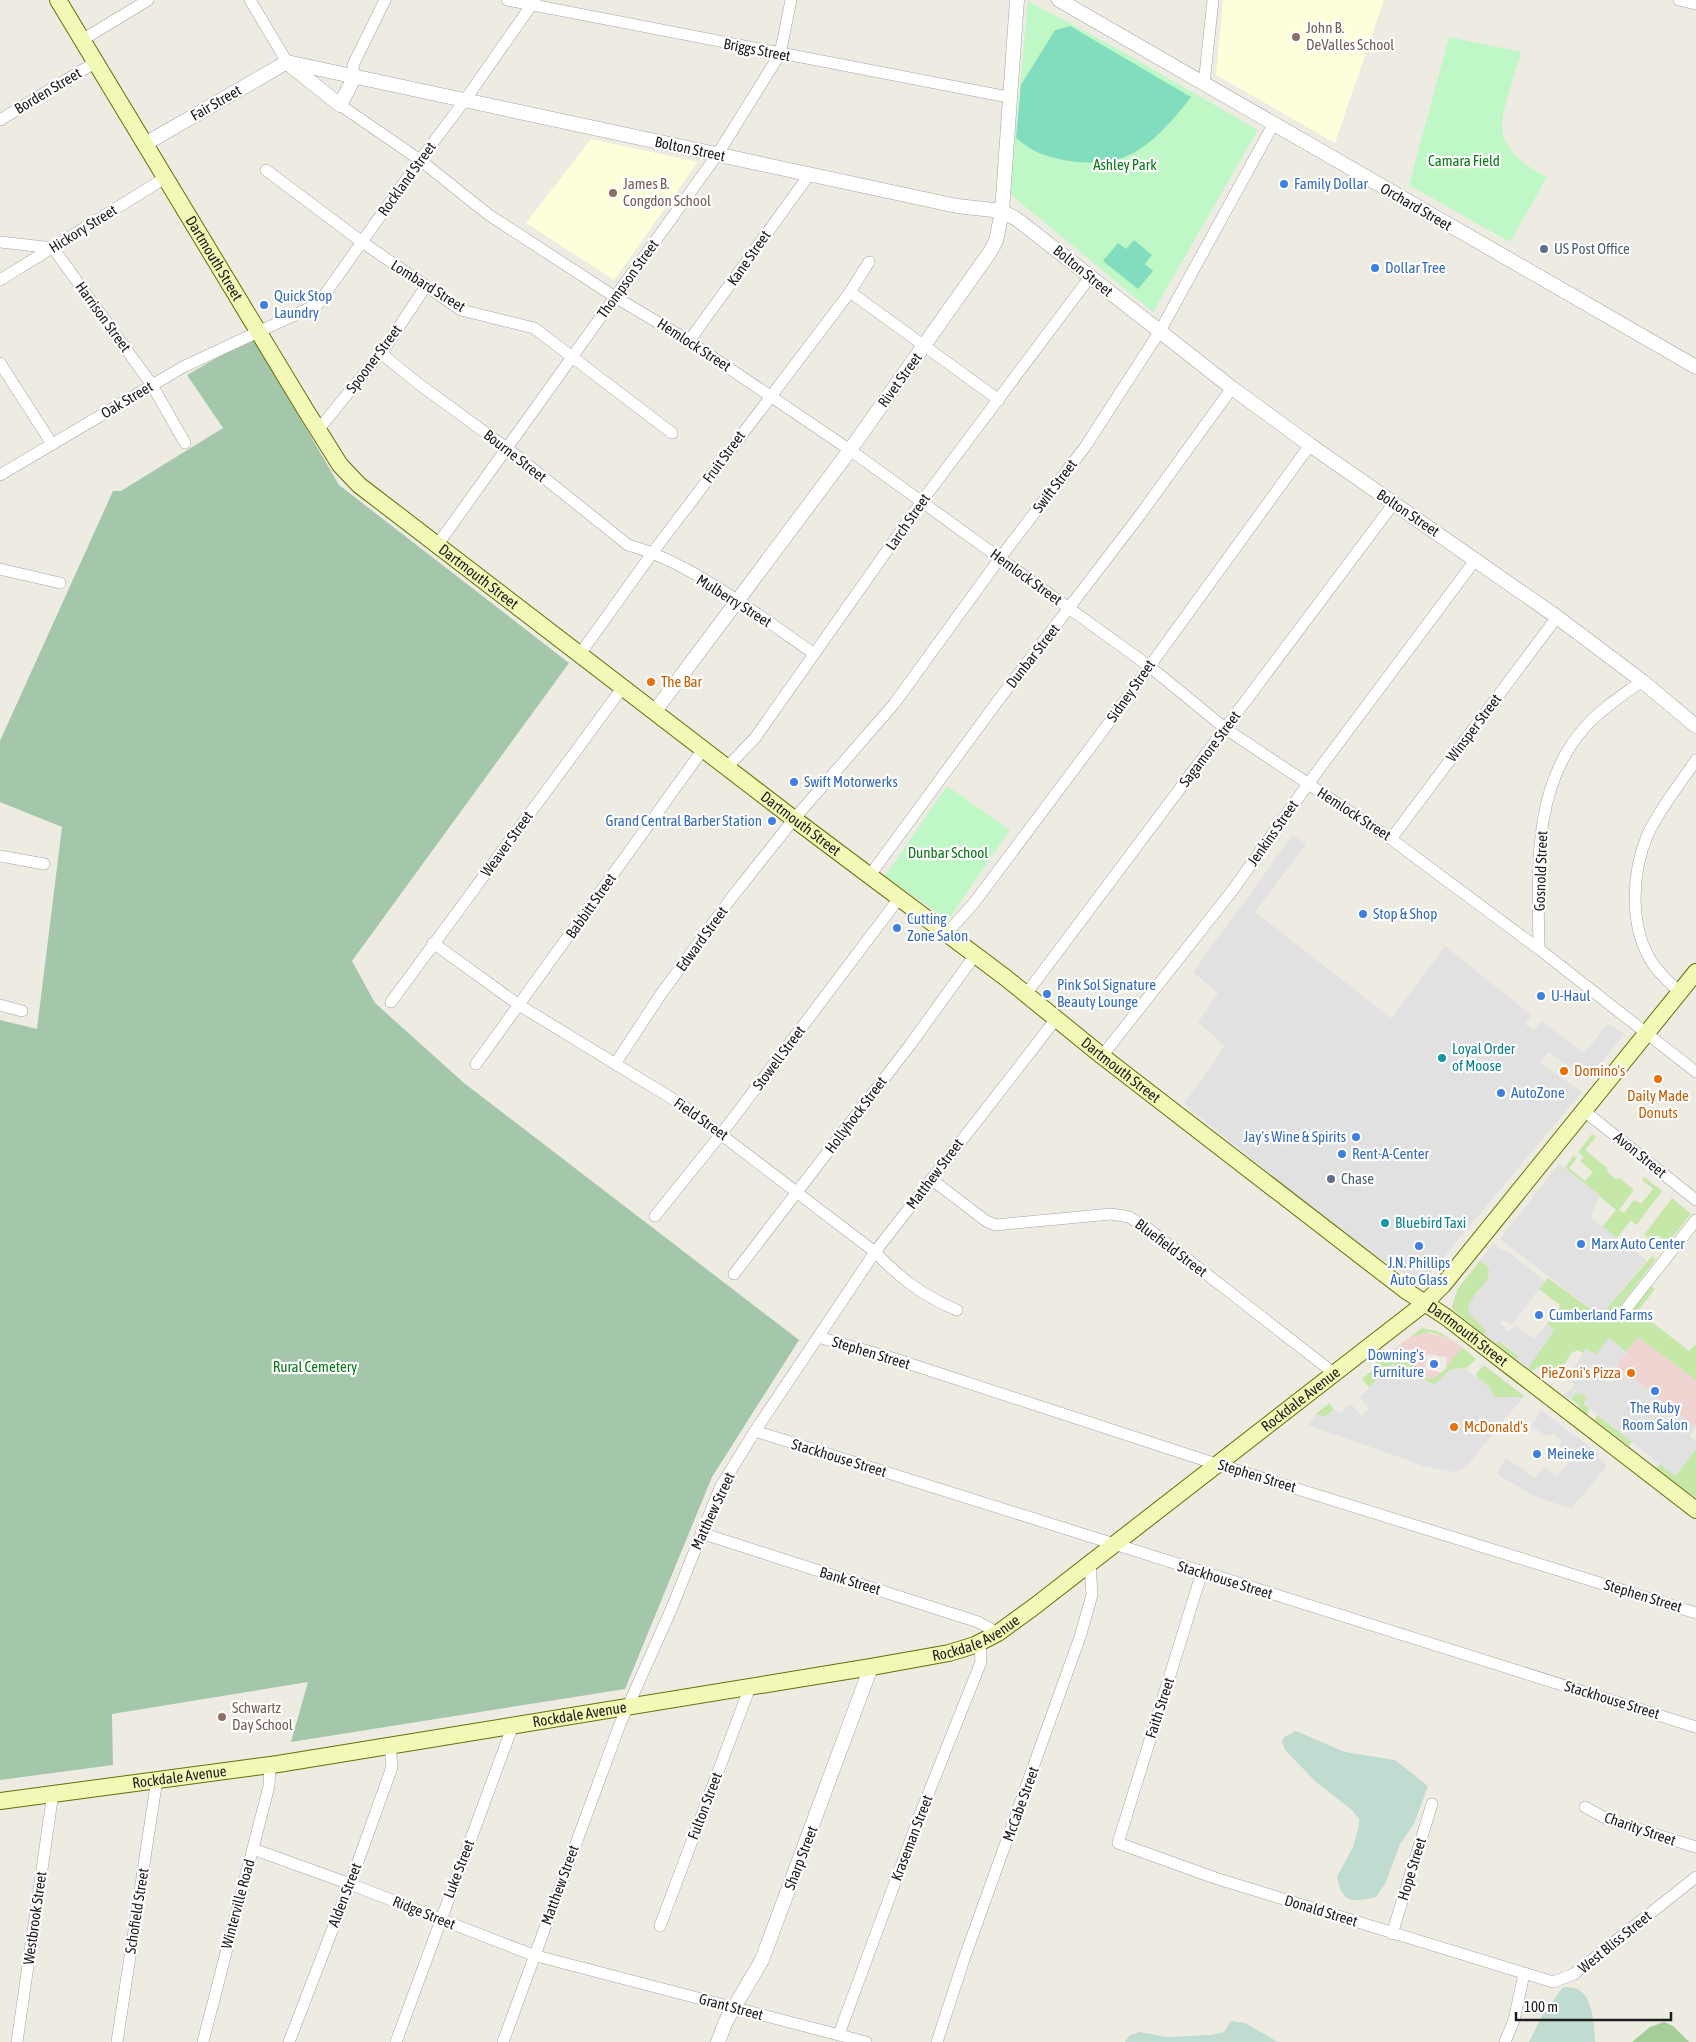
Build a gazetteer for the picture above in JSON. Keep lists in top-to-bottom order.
{
  "streets": {
    "main road": ["Dartmouth Street", "Rockdale Avenue"],
    "street": [
      "Briggs Street",
      "Borden Street",
      "Fair Street",
      "Bolton Street",
      "Rockland Street",
      "Orchard Street",
      "Hickory Street",
      "Kane Street",
      "Thompson Street",
      "Lombard Street",
      "Harrison Street",
      "Hemlock Street",
      "Spooner Street",
      "Rivet Street",
      "Oak Street",
      "Bourne Street",
      "Fruit Street",
      "Swift Street",
      "Larch Street",
      "Mulberry Street",
      "Dunbar Street",
      "Sidney Street",
      "Winsper Street",
      "Sagamore Street",
      "Jenkins Street",
      "Weaver Street",
      "Gosnold Street",
      "Babbitt Street",
      "Edward Street",
      "Stowell Street",
      "Hollyhock Street",
      "Field Street",
      "Avon Street",
      "Matthew Street",
      "Bluefield Street",
      "Stephen Street",
      "Stackhouse Street",
      "Bank Street",
      "Faith Street",
      "McCabe Street",
      "Fulton Street",
      "Charity Street",
      "Kraseman Street",
      "Sharp Street",
      "Luke Street",
      "Hope Street",
      "Alden Street",
      "Winterville Road",
      "Schofield Street",
      "Donald Street",
      "Ridge Street",
      "Westbrook Street",
      "West Bliss Street",
      "Grant Street"
    ]
  },
  "crossings": [
    ["Briggs Street", "Rockland Street"],
    ["Briggs Street", "Thompson Street"],
    ["Briggs Street", "Rivet Street"],
    ["Borden Street", "Dartmouth Street"],
    ["Fair Street", "Dartmouth Street"],
    ["Bolton Street", "Rockland Street"],
    ["Bolton Street", "Kane Street"],
    ["Bolton Street", "Thompson Street"],
    ["Bolton Street", "Rivet Street"],
    ["Bolton Street", "Swift Street"],
    ["Bolton Street", "Larch Street"],
    ["Bolton Street", "Dunbar Street"],
    ["Bolton Street", "Sidney Street"],
    ["Bolton Street", "Winsper Street"],
    ["Bolton Street", "Sagamore Street"],
    ["Bolton Street", "Jenkins Street"],
    ["Bolton Street", "Gosnold Street"],
    ["Rockland Street", "Dartmouth Street"],
    ["Rockland Street", "Lombard Street"],
    ["Rockland Street", "Hemlock Street"],
    ["Rockland Street", "Oak Street"],
    ["Orchard Street", "Swift Street"],
    ["Hickory Street", "Dartmouth Street"],
    ["Hickory Street", "Harrison Street"],
    ["Kane Street", "Hemlock Street"],
    ["Dartmouth Street", "Thompson Street"],
    ["Dartmouth Street", "Spooner Street"],
    ["Dartmouth Street", "Rivet Street"],
    ["Dartmouth Street", "Oak Street"],
    ["Dartmouth Street", "Fruit Street"],
    ["Dartmouth Street", "Swift Street"],
    ["Dartmouth Street", "Larch Street"],
    ["Dartmouth Street", "Dunbar Street"],
    ["Dartmouth Street", "Sidney Street"],
    ["Dartmouth Street", "Sagamore Street"],
    ["Dartmouth Street", "Jenkins Street"],
    ["Dartmouth Street", "Weaver Street"],
    ["Dartmouth Street", "Babbitt Street"],
    ["Dartmouth Street", "Edward Street"],
    ["Dartmouth Street", "Stowell Street"],
    ["Dartmouth Street", "Hollyhock Street"],
    ["Dartmouth Street", "Matthew Street"],
    ["Dartmouth Street", "Rockdale Avenue"],
    ["Thompson Street", "Lombard Street"],
    ["Thompson Street", "Hemlock Street"],
    ["Thompson Street", "Bourne Street"],
    ["Lombard Street", "Spooner Street"],
    ["Harrison Street", "Oak Street"],
    ["Hemlock Street", "Rivet Street"],
    ["Hemlock Street", "Fruit Street"],
    ["Hemlock Street", "Swift Street"],
    ["Hemlock Street", "Larch Street"],
    ["Hemlock Street", "Dunbar Street"],
    ["Hemlock Street", "Sidney Street"],
    ["Hemlock Street", "Winsper Street"],
    ["Hemlock Street", "Sagamore Street"],
    ["Hemlock Street", "Jenkins Street"],
    ["Hemlock Street", "Gosnold Street"],
    ["Hemlock Street", "Rockdale Avenue"],
    ["Spooner Street", "Bourne Street"],
    ["Rivet Street", "Mulberry Street"],
    ["Bourne Street", "Fruit Street"],
    ["Bourne Street", "Mulberry Street"],
    ["Fruit Street", "Mulberry Street"],
    ["Swift Street", "Edward Street"],
    ["Larch Street", "Mulberry Street"],
    ["Weaver Street", "Field Street"],
    ["Babbitt Street", "Field Street"],
    ["Edward Street", "Field Street"],
    ["Stowell Street", "Field Street"],
    ["Hollyhock Street", "Field Street"],
    ["Field Street", "Matthew Street"],
    ["Avon Street", "Rockdale Avenue"],
    ["Matthew Street", "Bluefield Street"],
    ["Matthew Street", "Stephen Street"],
    ["Matthew Street", "Rockdale Avenue"],
    ["Matthew Street", "Stackhouse Street"],
    ["Matthew Street", "Bank Street"],
    ["Matthew Street", "Ridge Street"],
    ["Bluefield Street", "Rockdale Avenue"],
    ["Stephen Street", "Rockdale Avenue"],
    ["Rockdale Avenue", "Stackhouse Street"],
    ["Rockdale Avenue", "Bank Street"],
    ["Rockdale Avenue", "McCabe Street"],
    ["Rockdale Avenue", "Fulton Street"],
    ["Rockdale Avenue", "Kraseman Street"],
    ["Rockdale Avenue", "Sharp Street"],
    ["Rockdale Avenue", "Luke Street"],
    ["Rockdale Avenue", "Alden Street"],
    ["Rockdale Avenue", "Winterville Road"],
    ["Rockdale Avenue", "Schofield Street"],
    ["Rockdale Avenue", "Westbrook Street"],
    ["Stackhouse Street", "Faith Street"],
    ["Faith Street", "Donald Street"],
    ["Kraseman Street", "Grant Street"],
    ["Sharp Street", "Grant Street"],
    ["Luke Street", "Ridge Street"],
    ["Hope Street", "Donald Street"],
    ["Alden Street", "Ridge Street"],
    ["Winterville Road", "Ridge Street"],
    ["Donald Street", "West Bliss Street"],
    ["Ridge Street", "Grant Street"]
  ],
  "parks": [
    "Camara Field",
    "Ashley Park",
    "Dunbar School",
    "Rural Cemetery"
  ],
  "places": [
    "John B. DeValles School",
    "Family Dollar",
    "James B. Congdon School",
    "US Post Office",
    "Dollar Tree",
    "Quick Stop Laundry",
    "The Bar",
    "Swift Motorwerks",
    "Grand Central Barber Station",
    "Stop & Shop",
    "Cutting Zone Salon",
    "Pink Sol Signature Beauty Lounge",
    "U-Haul",
    "Loyal Order of Moose",
    "Domino's",
    "Daily Made Donuts",
    "AutoZone",
    "Jay's Wine & Spirits",
    "Rent-A-Center",
    "Chase",
    "Bluebird Taxi",
    "Marx Auto Center",
    "J.N. Phillips Auto Glass",
    "Cumberland Farms",
    "Downing's Furniture",
    "PieZoni's Pizza",
    "The Ruby Room Salon",
    "McDonald's",
    "Meineke",
    "Schwartz Day School"
  ],
  "scale_bar": "100 m"
}
